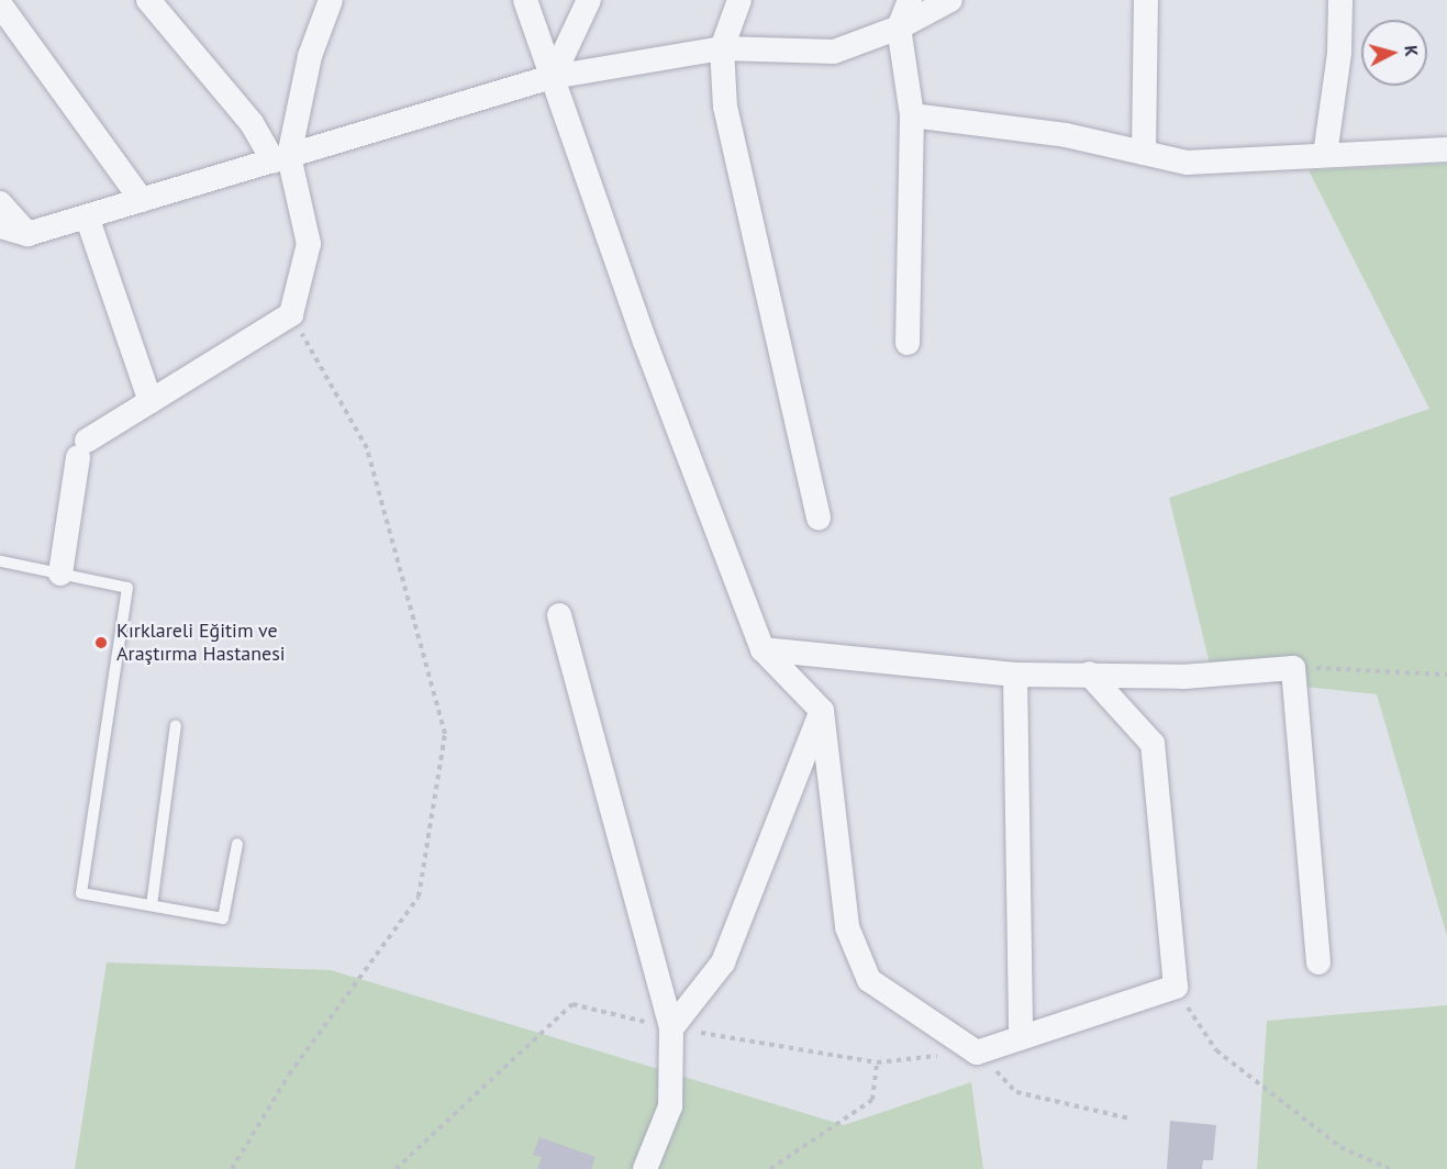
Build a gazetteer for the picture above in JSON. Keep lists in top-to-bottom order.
{
  "places": ["Kırklareli Eğitim ve Araştırma Hastanesi"],
  "north": "right"
}
